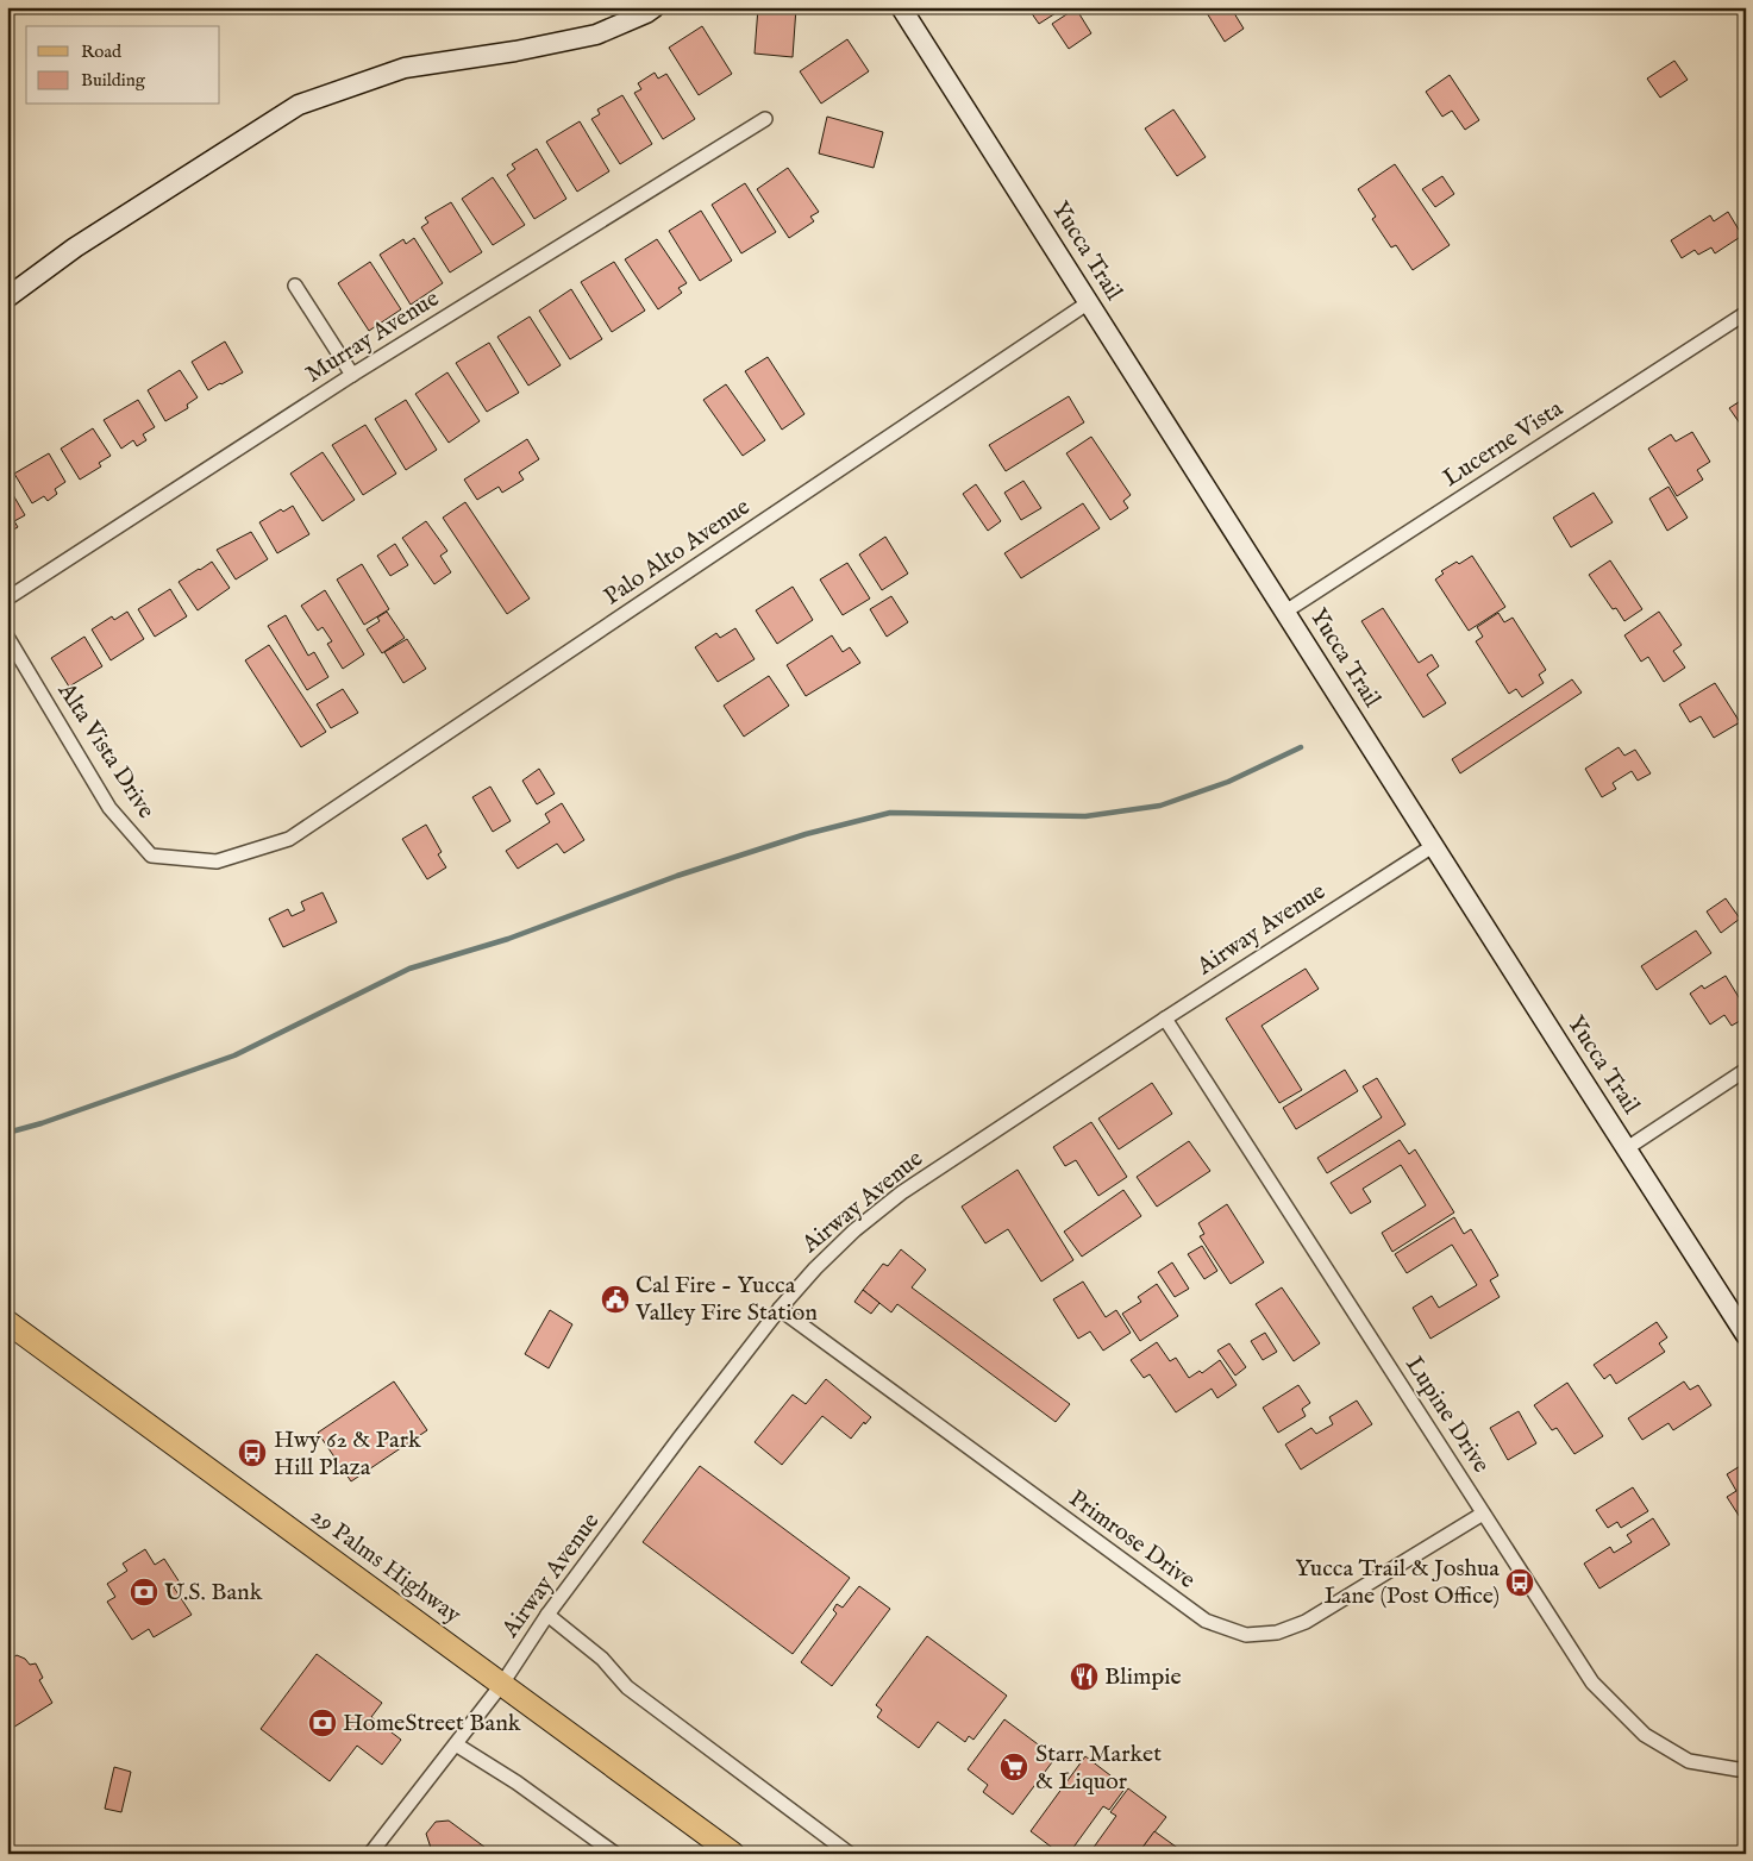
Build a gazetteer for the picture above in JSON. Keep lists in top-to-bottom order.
{
  "streets": {
    "main road": ["Yucca Trail", "29 Palms Highway"],
    "street": [
      "Murray Avenue",
      "Lucerne Vista",
      "Palo Alto Avenue",
      "Alta Vista Drive",
      "Airway Avenue",
      "Lupine Drive",
      "Primrose Drive"
    ]
  },
  "crossings": [
    ["Yucca Trail", "Lucerne Vista"],
    ["Yucca Trail", "Palo Alto Avenue"],
    ["Yucca Trail", "Airway Avenue"],
    ["Palo Alto Avenue", "Alta Vista Drive"],
    ["Airway Avenue", "Lupine Drive"],
    ["Airway Avenue", "Primrose Drive"],
    ["Airway Avenue", "29 Palms Highway"],
    ["Lupine Drive", "Primrose Drive"]
  ],
  "places": {
    "public building": ["Cal Fire - Yucca Valley Fire Station"],
    "bus stop": ["Hwy 62 & Park Hill Plaza", "Yucca Trail & Joshua Lane (Post Office)"],
    "bank": ["U.S. Bank", "HomeStreet Bank"],
    "restaurant": ["Blimpie"],
    "supermarket": ["Starr Market & Liquor"]
  },
  "legend": ["Road", "Building"]
}
